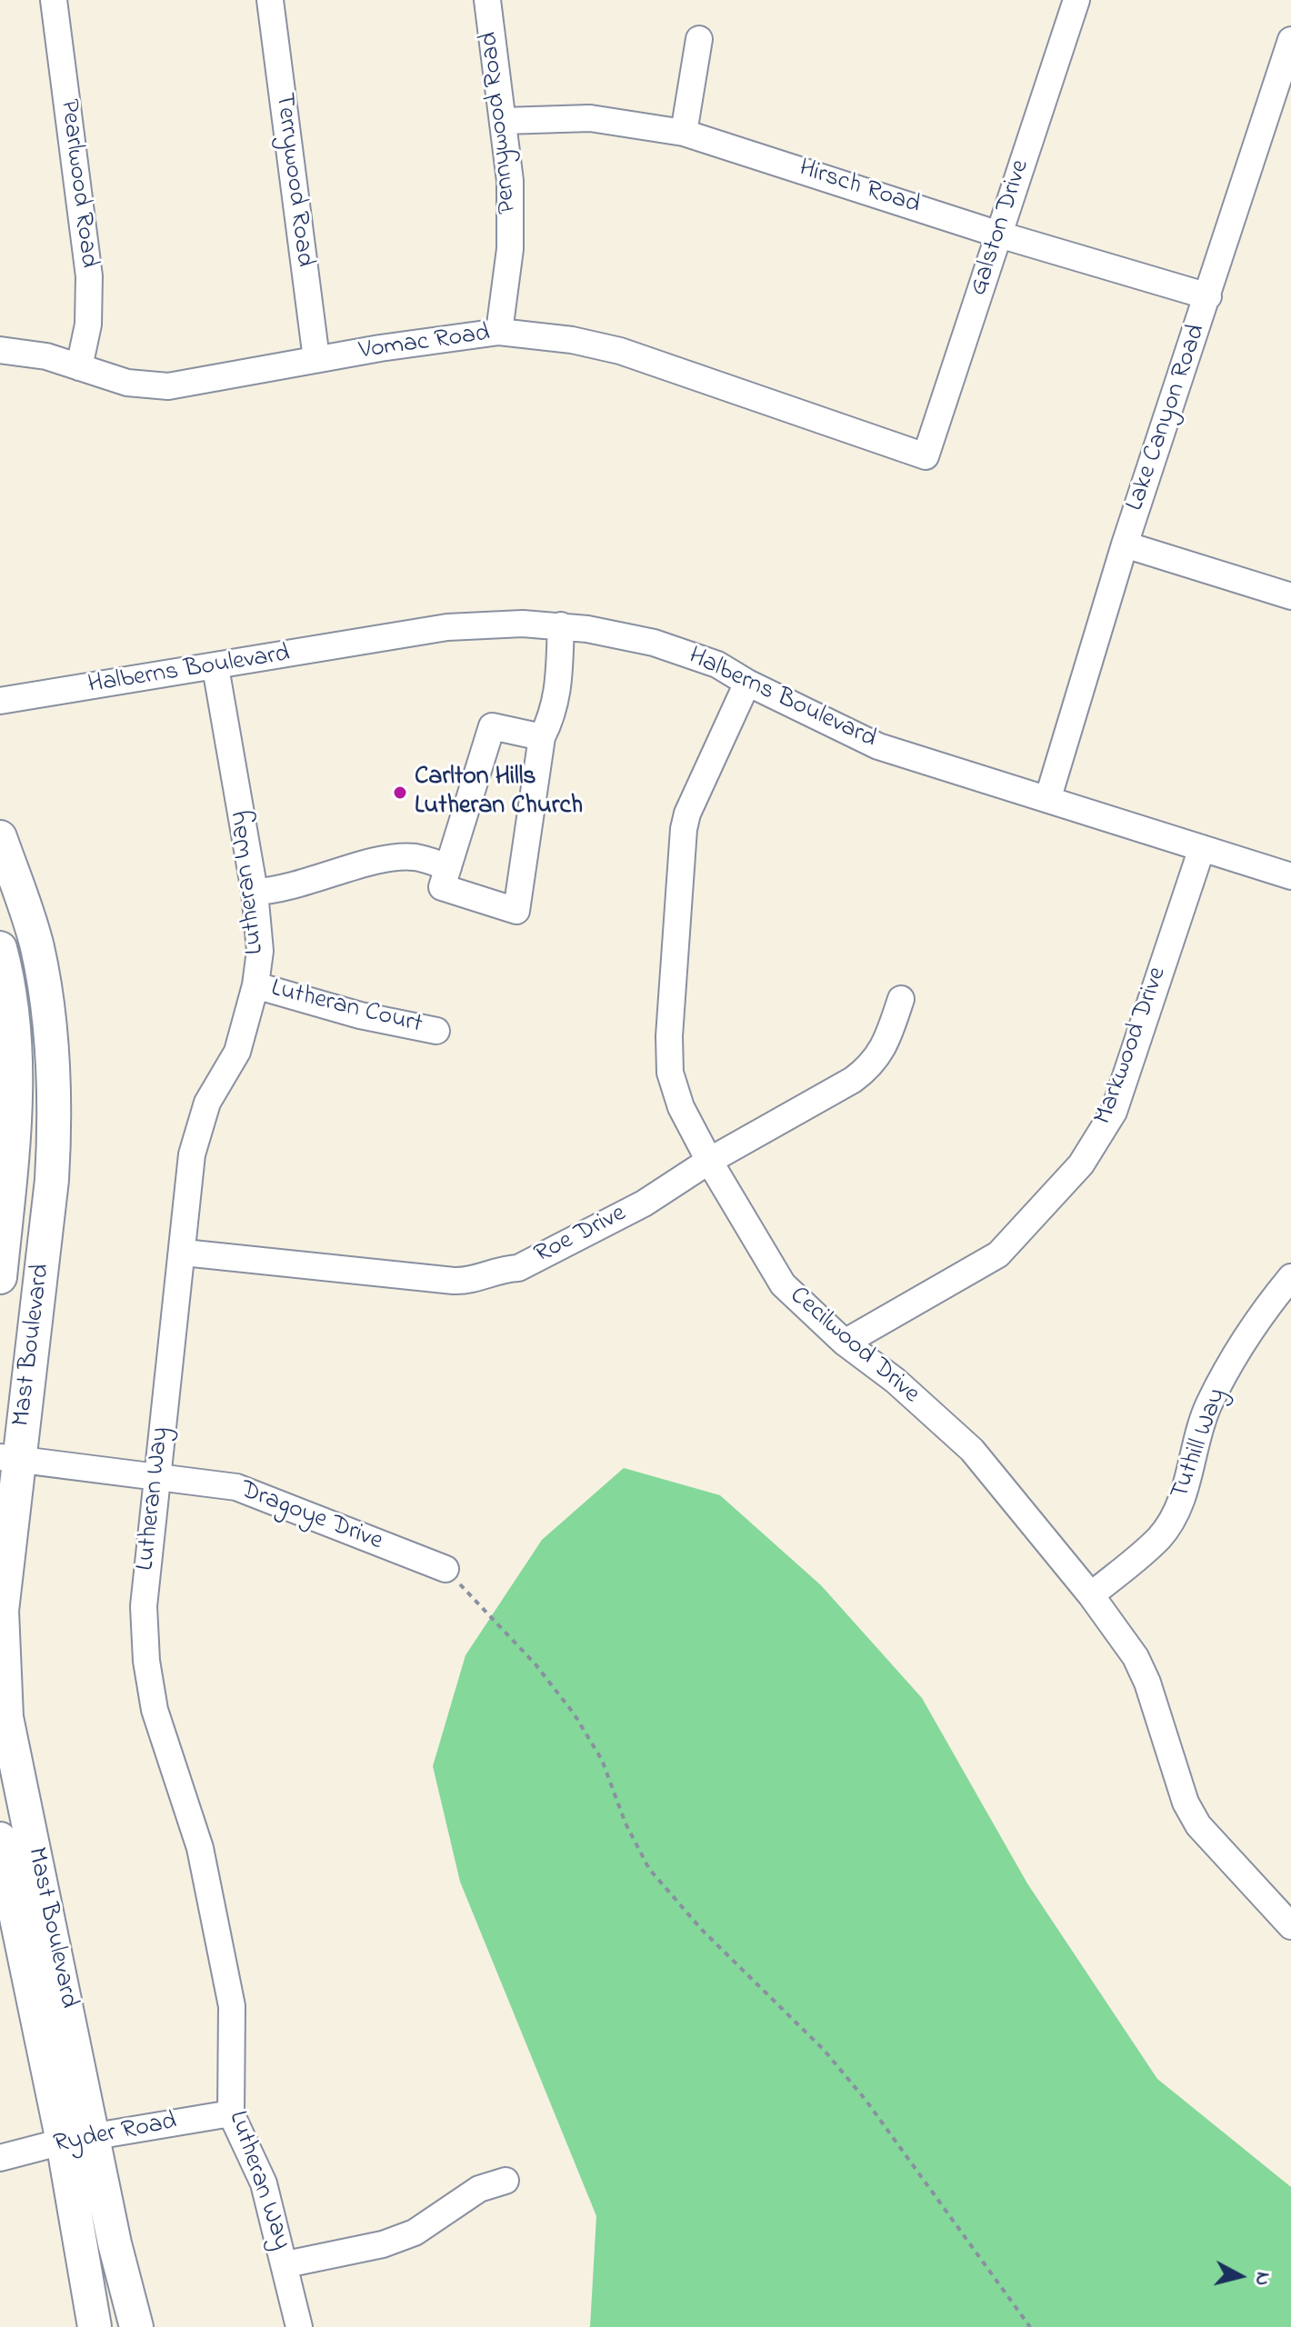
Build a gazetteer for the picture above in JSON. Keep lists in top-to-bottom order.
{
  "streets": {
    "main road": ["Mast Boulevard"],
    "street": [
      "Pennywood Road",
      "Terrywood Road",
      "Pearlwood Road",
      "Hirsch Road",
      "Galston Drive",
      "Vomac Road",
      "Lake Canyon Road",
      "Halberns Boulevard",
      "Lutheran Way",
      "Lutheran Court",
      "Markwood Drive",
      "Roe Drive",
      "Cecilwood Drive",
      "Tuthill Way",
      "Dragoye Drive",
      "Ryder Road"
    ]
  },
  "crossings": [
    ["Pennywood Road", "Hirsch Road"],
    ["Pennywood Road", "Vomac Road"],
    ["Terrywood Road", "Vomac Road"],
    ["Pearlwood Road", "Vomac Road"],
    ["Hirsch Road", "Galston Drive"],
    ["Hirsch Road", "Lake Canyon Road"],
    ["Galston Drive", "Vomac Road"],
    ["Lake Canyon Road", "Halberns Boulevard"],
    ["Halberns Boulevard", "Lutheran Way"],
    ["Halberns Boulevard", "Markwood Drive"],
    ["Halberns Boulevard", "Cecilwood Drive"],
    ["Lutheran Way", "Lutheran Court"],
    ["Lutheran Way", "Roe Drive"],
    ["Lutheran Way", "Dragoye Drive"],
    ["Lutheran Way", "Ryder Road"],
    ["Markwood Drive", "Cecilwood Drive"],
    ["Roe Drive", "Cecilwood Drive"],
    ["Mast Boulevard", "Dragoye Drive"],
    ["Mast Boulevard", "Ryder Road"],
    ["Cecilwood Drive", "Tuthill Way"]
  ],
  "places": ["Carlton Hills Lutheran Church"],
  "north": "right"
}
